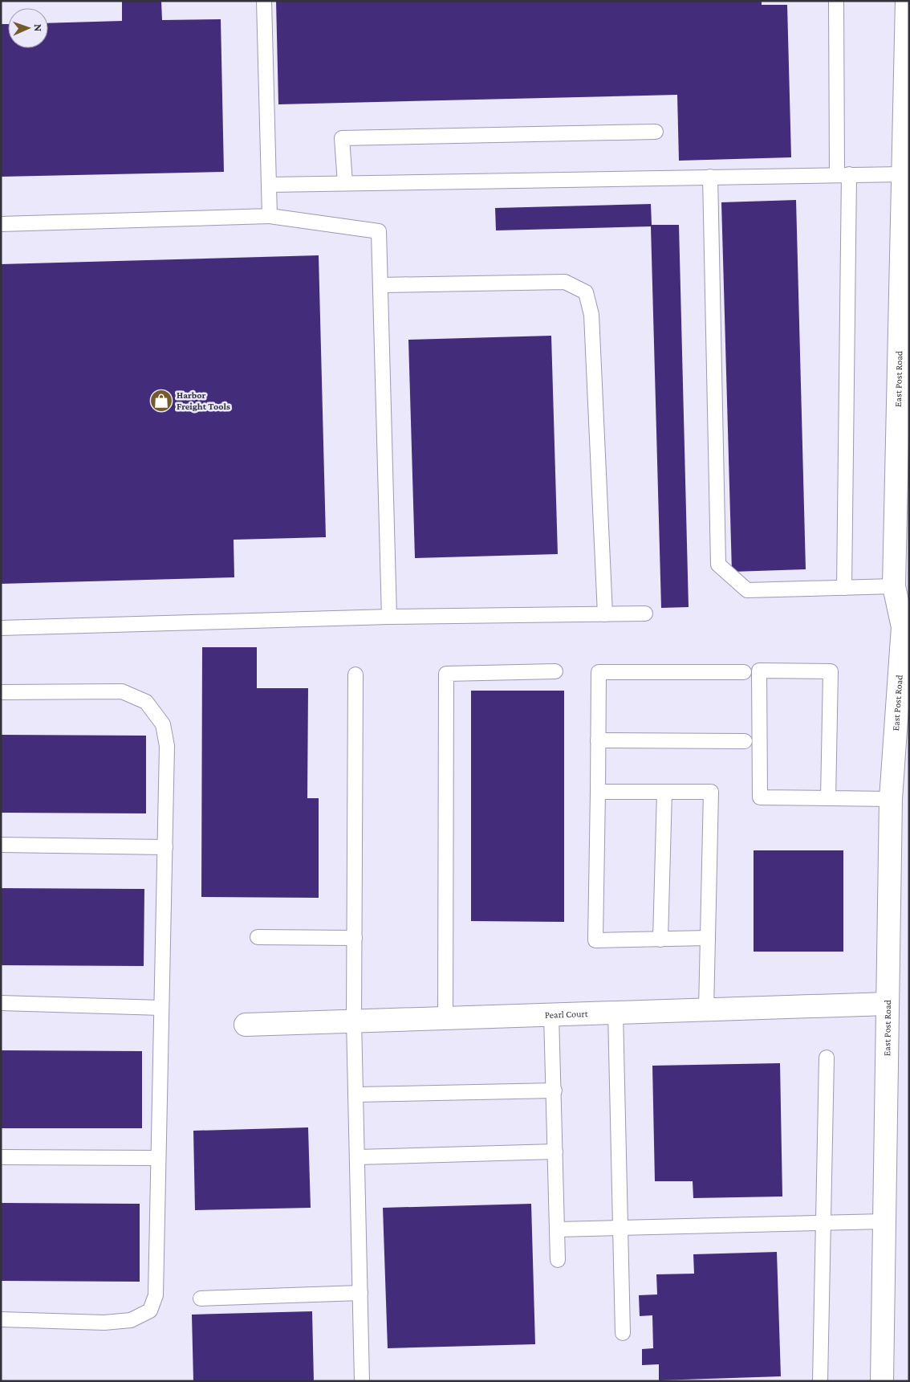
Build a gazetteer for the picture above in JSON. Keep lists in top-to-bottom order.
{
  "streets": {
    "street": ["East Post Road", "Pearl Court"]
  },
  "crossings": [
    ["East Post Road", "Pearl Court"]
  ],
  "places": {
    "shop": ["Harbor Freight Tools"]
  },
  "north": "right"
}
